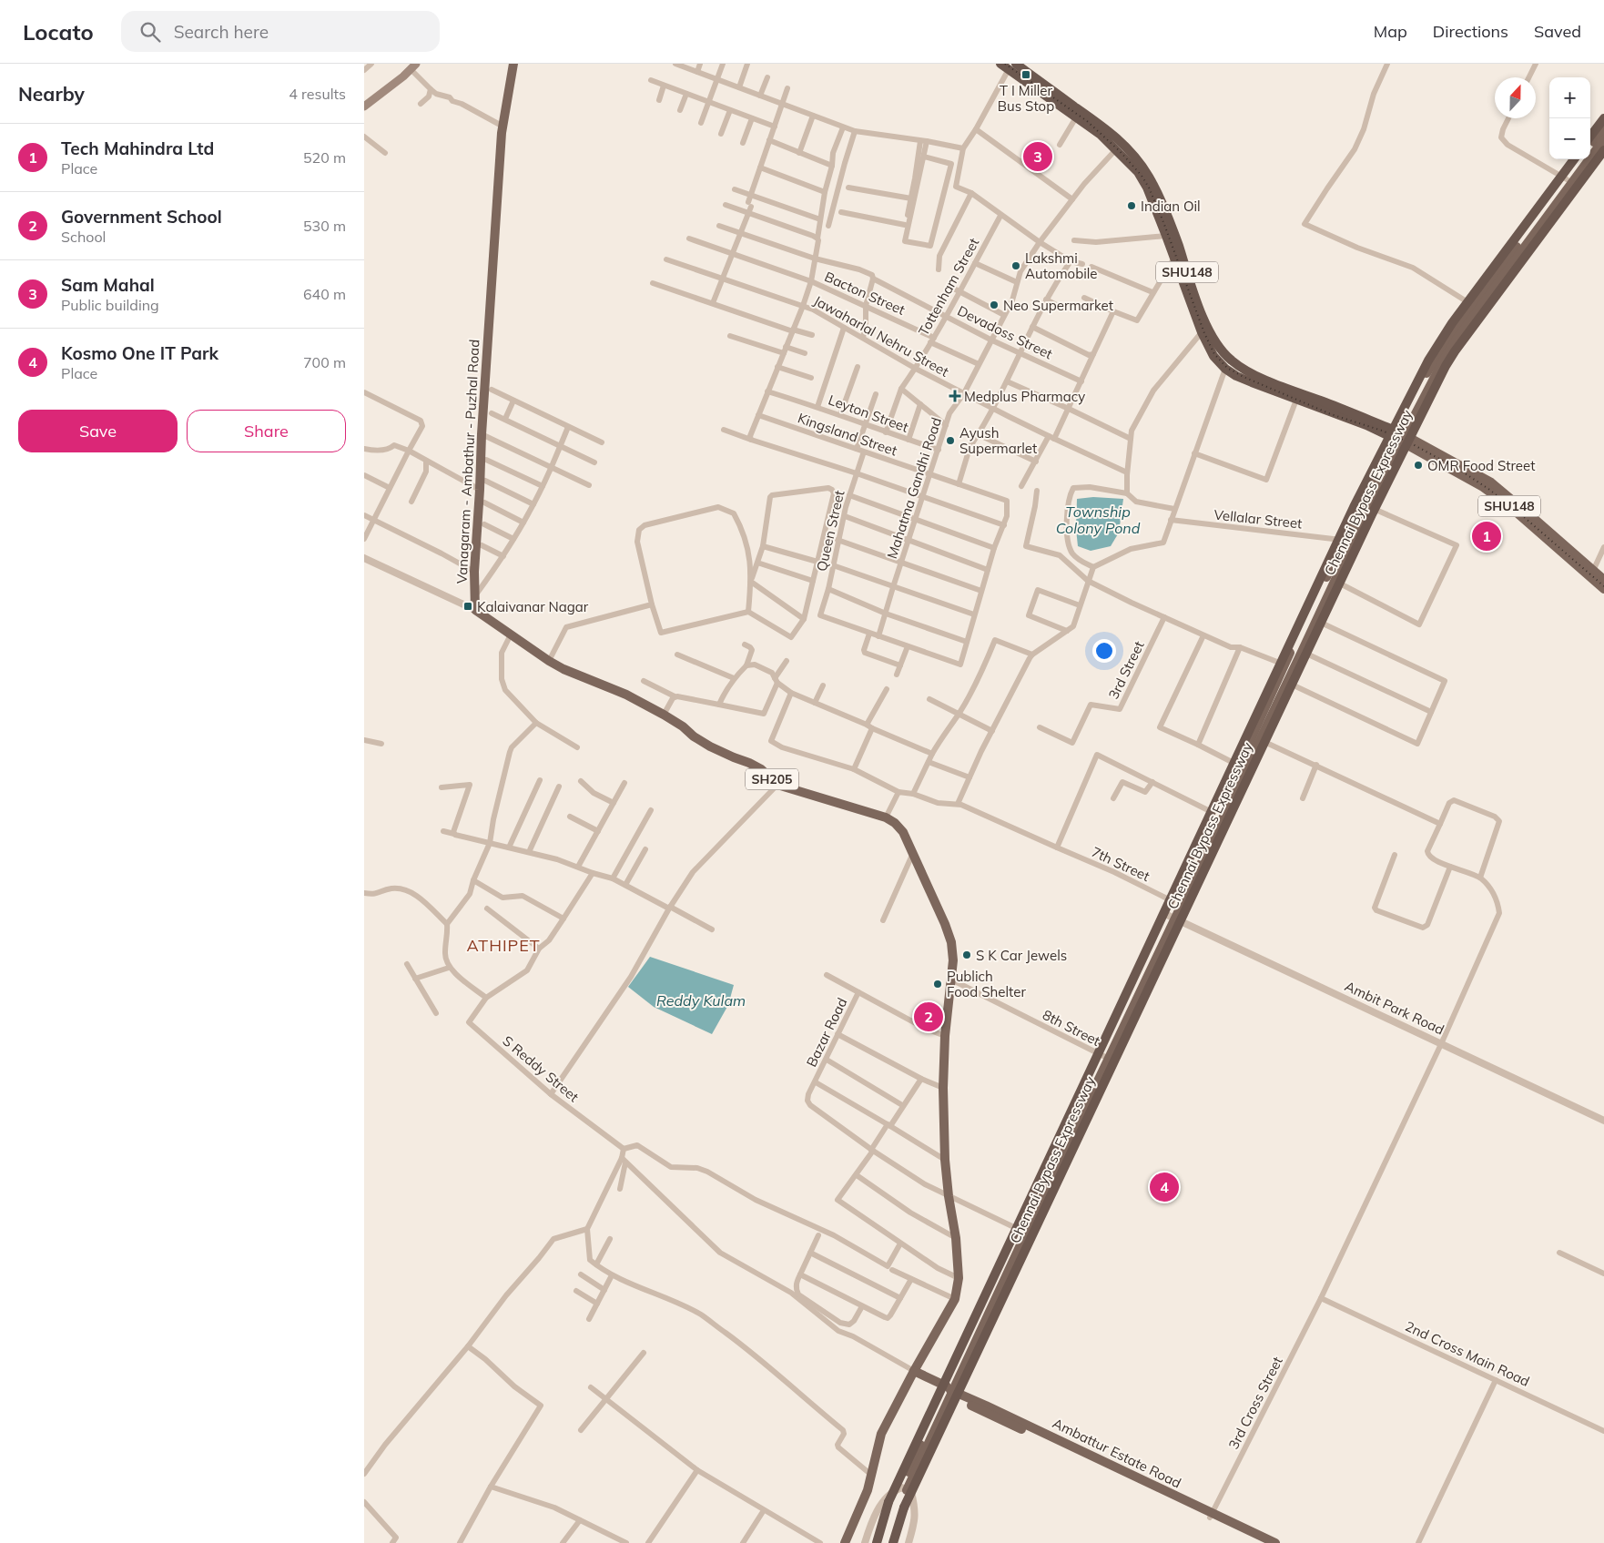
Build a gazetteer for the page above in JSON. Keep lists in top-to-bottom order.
{
  "streets": {
    "highway": ["SHU148", "Chennai Bypass Expressway"],
    "main road": ["Vanagaram - Ambathur - Puzhal Road", "SH205", "Ambattur Estate Road"],
    "street": [
      "Tottenham Street",
      "Bacton Street",
      "Devadoss Street",
      "Jawaharlal Nehru Street",
      "Leyton Street",
      "Kingsland Street",
      "Mahatma Gandhi Road",
      "Vellalar Street",
      "Queen Street",
      "3rd Street",
      "7th Street",
      "Ambit Park Road",
      "8th Street",
      "Bazar Road",
      "S Reddy Street",
      "2nd Cross Main Road",
      "3rd Cross Street"
    ]
  },
  "crossings": [
    ["SHU148", "Mahatma Gandhi Road"],
    ["Tottenham Street", "Bacton Street"],
    ["Tottenham Street", "Devadoss Street"],
    ["Tottenham Street", "Jawaharlal Nehru Street"],
    ["Tottenham Street", "Leyton Street"],
    ["Bacton Street", "Mahatma Gandhi Road"],
    ["Devadoss Street", "Mahatma Gandhi Road"],
    ["Jawaharlal Nehru Street", "Mahatma Gandhi Road"],
    ["Leyton Street", "Mahatma Gandhi Road"],
    ["Kingsland Street", "Mahatma Gandhi Road"],
    ["Kingsland Street", "Queen Street"],
    ["Vanagaram - Ambathur - Puzhal Road", "SH205"],
    ["SH205", "8th Street"],
    ["SH205", "Bazar Road"],
    ["SH205", "Ambattur Estate Road"],
    ["Ambit Park Road", "3rd Cross Street"],
    ["2nd Cross Main Road", "3rd Cross Street"],
    ["3rd Cross Street", "Ambattur Estate Road"]
  ],
  "districts": ["ATHIPET"],
  "water": ["Township Colony Pond", "Reddy Kulam"],
  "places": {
    "transit": ["T I Miller Bus Stop", "Kalaivanar Nagar"],
    "other": [
      "Indian Oil",
      "Lakshmi Automobile",
      "Neo Supermarket",
      "Ayush Supermarlet",
      "OMR Food Street",
      "S K Car Jewels",
      "Publich Food Shelter"
    ],
    "health": ["Medplus Pharmacy"]
  },
  "north": "top",
  "page": {
    "header": "Locato",
    "search": "Search here",
    "nav": ["Map", "Directions", "Saved"],
    "heading": ["Nearby", "4 results"],
    "map_buttons": ["+", "−"],
    "list": [
      {
        "mark": "1",
        "name": "Tech Mahindra Ltd",
        "note": "Place",
        "value": "520 m"
      },
      {
        "mark": "2",
        "name": "Government School",
        "note": "School",
        "value": "530 m"
      },
      {
        "mark": "3",
        "name": "Sam Mahal",
        "note": "Public building",
        "value": "640 m"
      },
      {
        "mark": "4",
        "name": "Kosmo One IT Park",
        "note": "Place",
        "value": "700 m"
      }
    ],
    "pins": [
      "3",
      "1",
      "2",
      "4"
    ],
    "buttons": ["Save", "Share"]
  }
}
